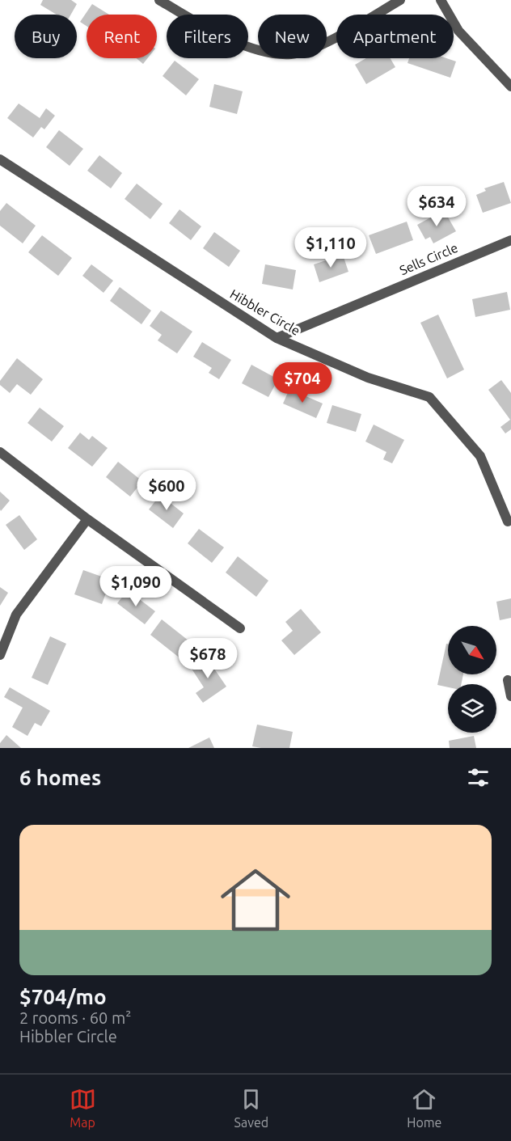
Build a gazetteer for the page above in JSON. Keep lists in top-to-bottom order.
{
  "streets": {
    "street": ["Sells Circle", "Hibbler Circle"]
  },
  "crossings": [
    ["Sells Circle", "Hibbler Circle"]
  ],
  "north": "bottom right",
  "page": {
    "chip": [
      "Buy",
      "Rent",
      "Filters",
      "New",
      "Apartment"
    ],
    "price": [
      "$634",
      "$1,110",
      "$704",
      "$600",
      "$1,090",
      "$678"
    ],
    "heading": "6 homes",
    "list": [
      {
        "name": "$704/mo",
        "note": "2 rooms · 60 m² · Hibbler Circle"
      }
    ],
    "tabs": ["Map", "Saved", "Home"]
  }
}
